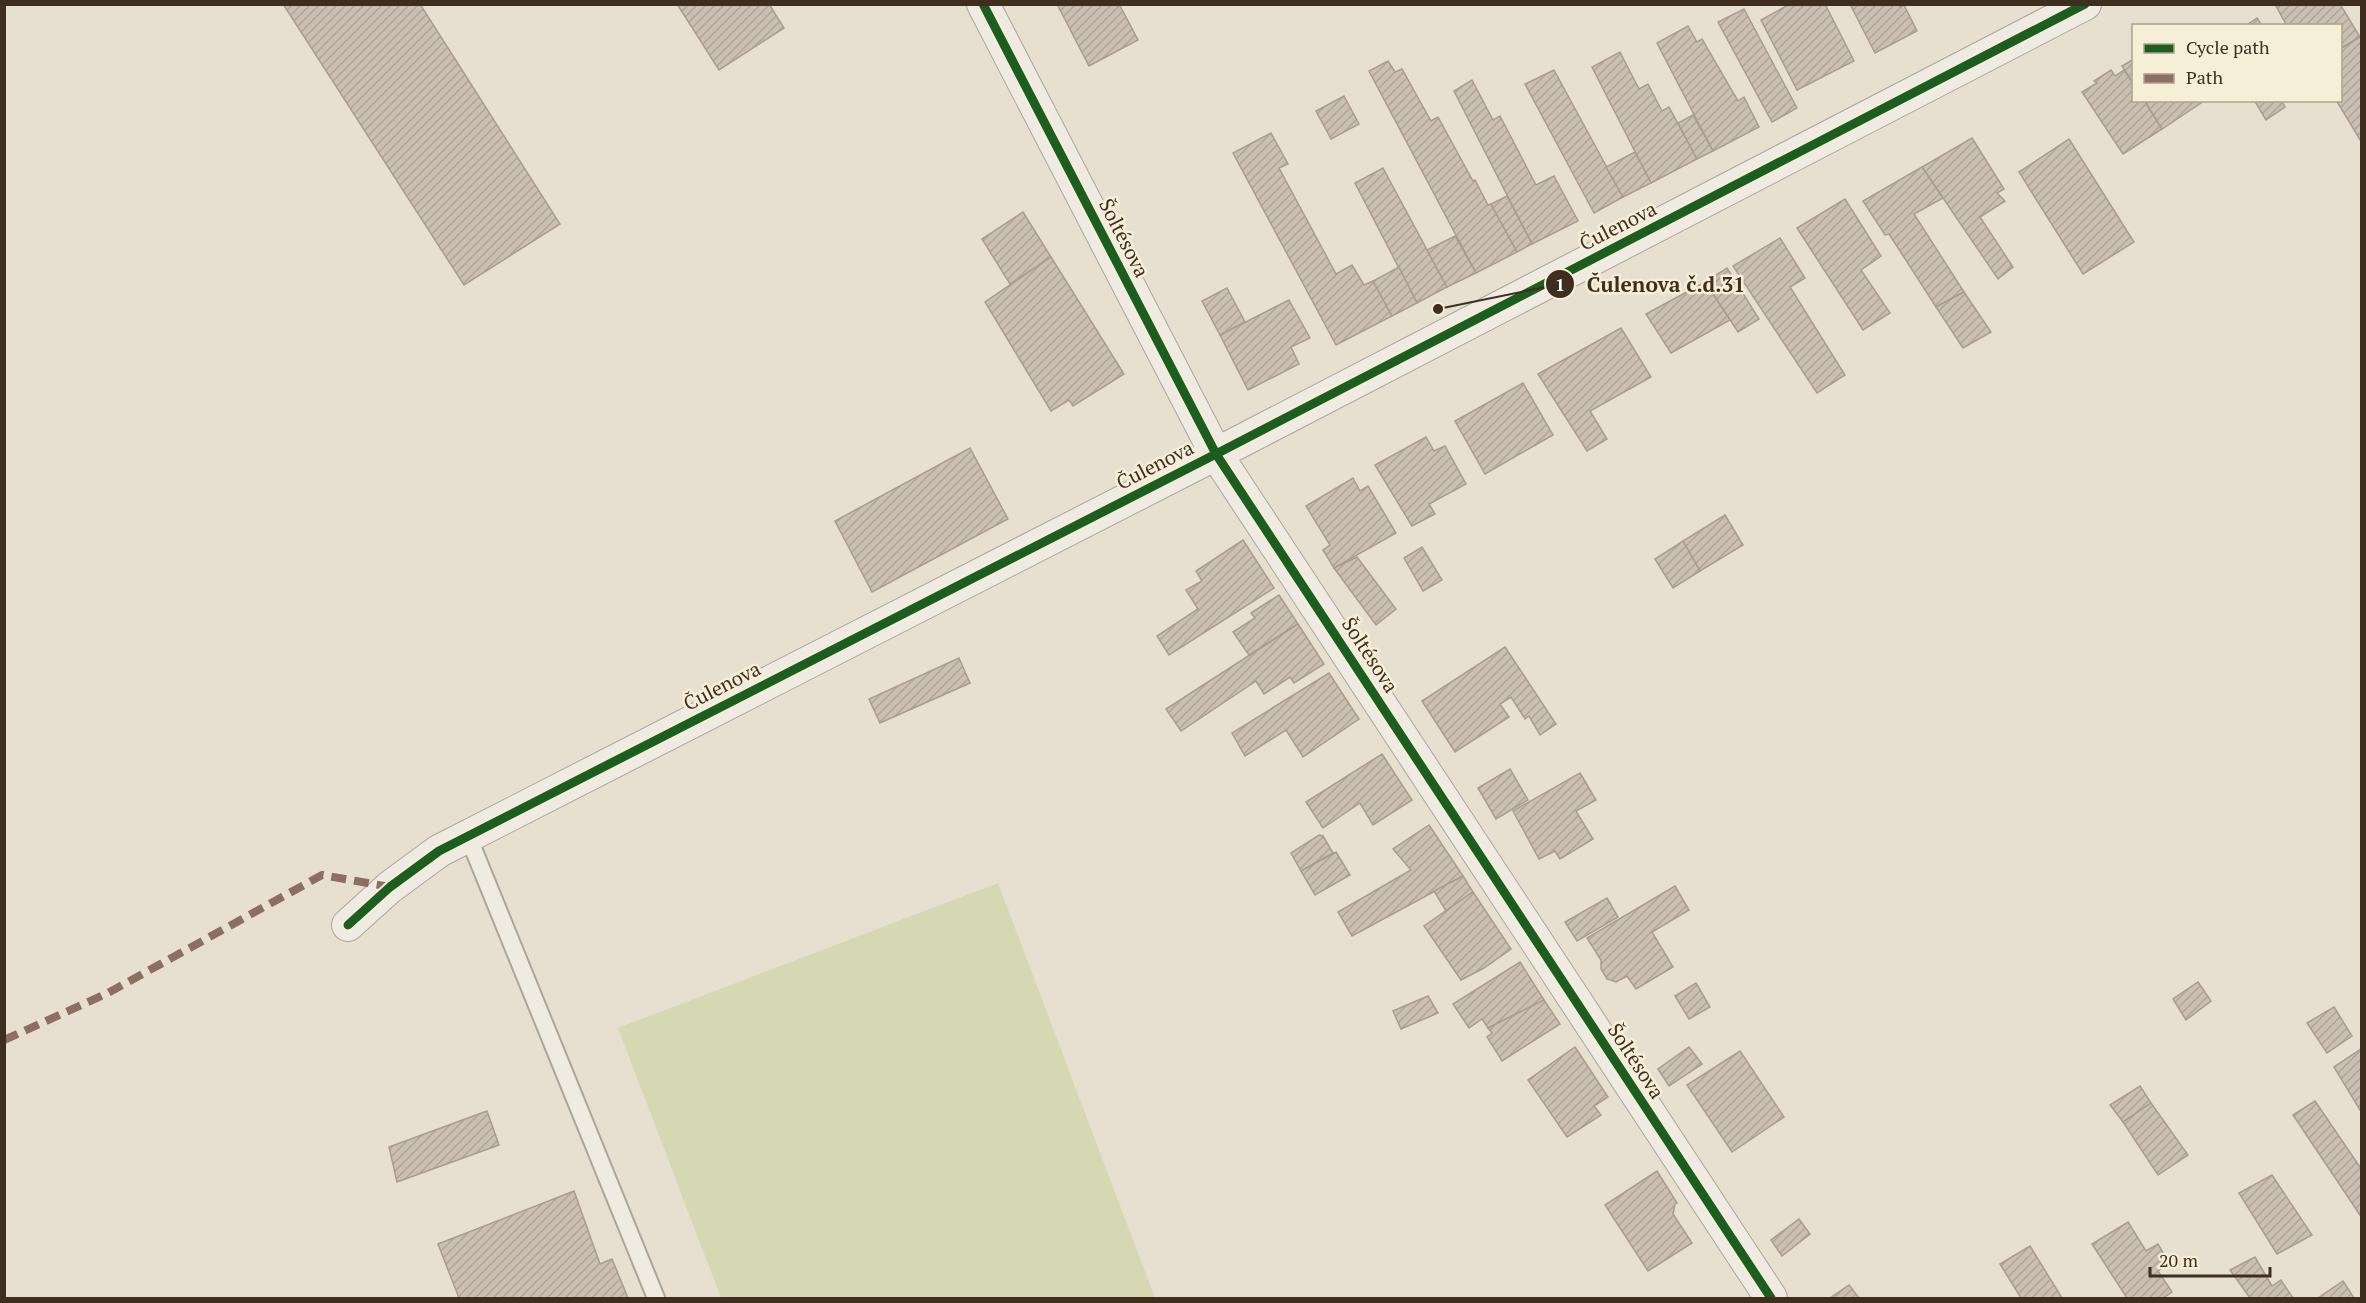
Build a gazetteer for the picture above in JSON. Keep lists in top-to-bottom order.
{
  "streets": {
    "street": ["Čulenova", "Šoltésova"]
  },
  "crossings": [
    ["Čulenova", "Šoltésova"]
  ],
  "places": ["Čulenova č.d.31"],
  "legend": ["Cycle path", "Path"],
  "scale_bar": "20 m"
}
